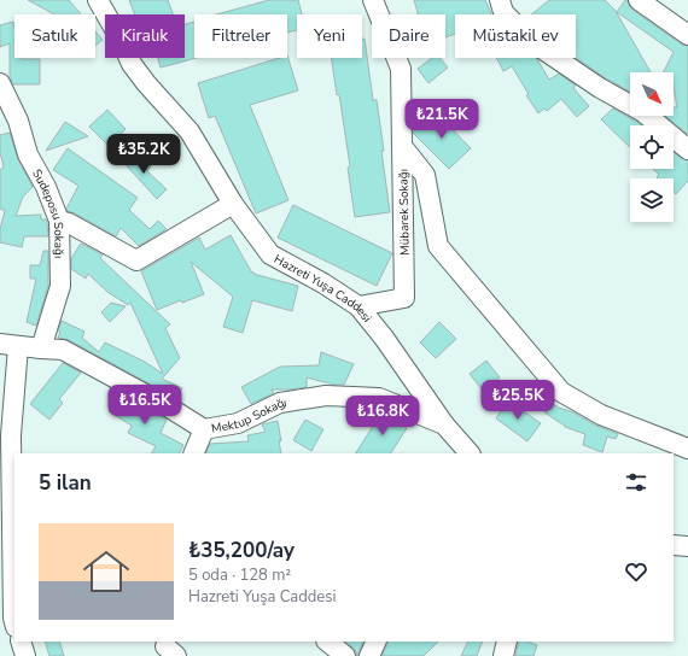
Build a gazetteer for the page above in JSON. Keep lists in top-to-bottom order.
{
  "streets": {
    "street": [
      "Mübarek Sokağı",
      "Sudeposu Sokağı",
      "Hazreti Yuşa Caddesi",
      "Mektup Sokağı"
    ]
  },
  "crossings": [
    ["Mübarek Sokağı", "Hazreti Yuşa Caddesi"],
    ["Sudeposu Sokağı", "Mektup Sokağı"],
    ["Hazreti Yuşa Caddesi", "Mektup Sokağı"]
  ],
  "north": "bottom right",
  "page": {
    "chip": [
      "Satılık",
      "Kiralık",
      "Filtreler",
      "Yeni",
      "Daire",
      "Müstakil ev"
    ],
    "price": [
      "₺21.5K",
      "₺35.2K",
      "₺25.5K",
      "₺16.5K",
      "₺16.8K"
    ],
    "heading": "5 ilan",
    "list": [
      {
        "name": "₺35,200/ay",
        "note": "5 oda · 128 m² · Hazreti Yuşa Caddesi"
      }
    ]
  }
}
